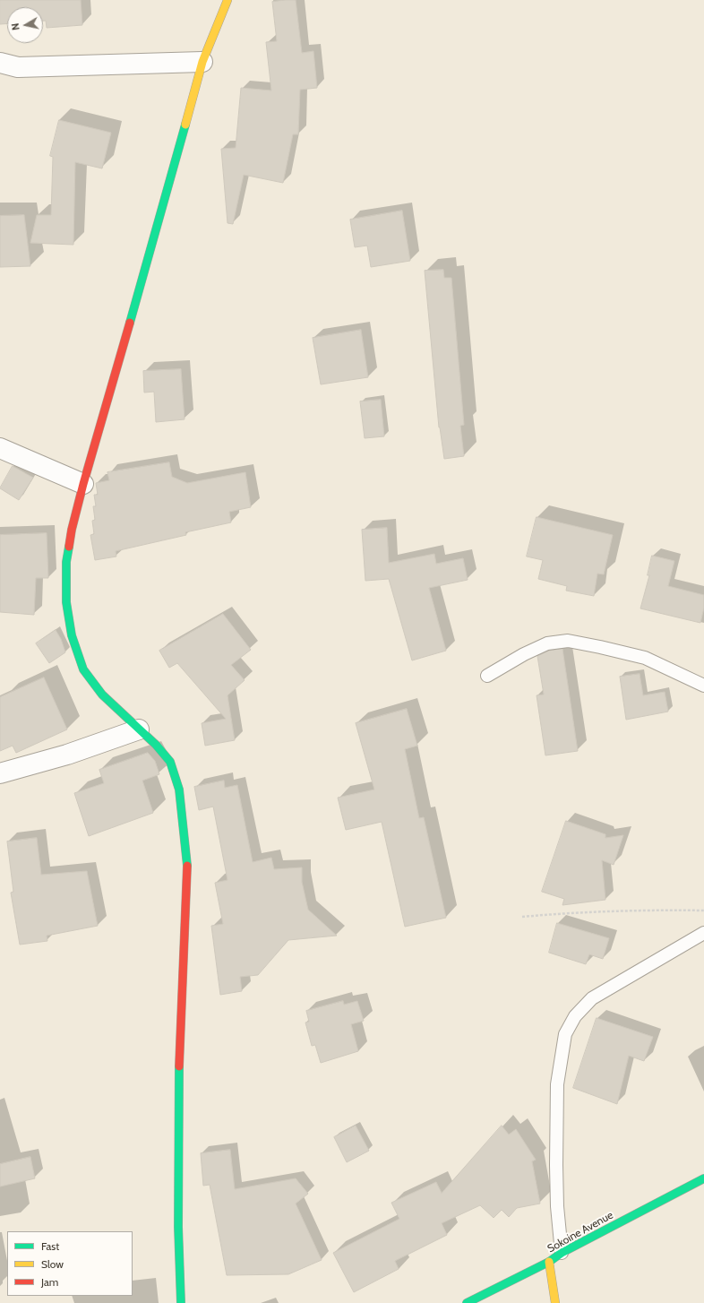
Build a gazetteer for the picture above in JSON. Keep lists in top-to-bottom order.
{
  "streets": {
    "street": ["Sokoine Avenue"]
  },
  "legend": ["Fast", "Slow", "Jam"],
  "north": "left"
}
